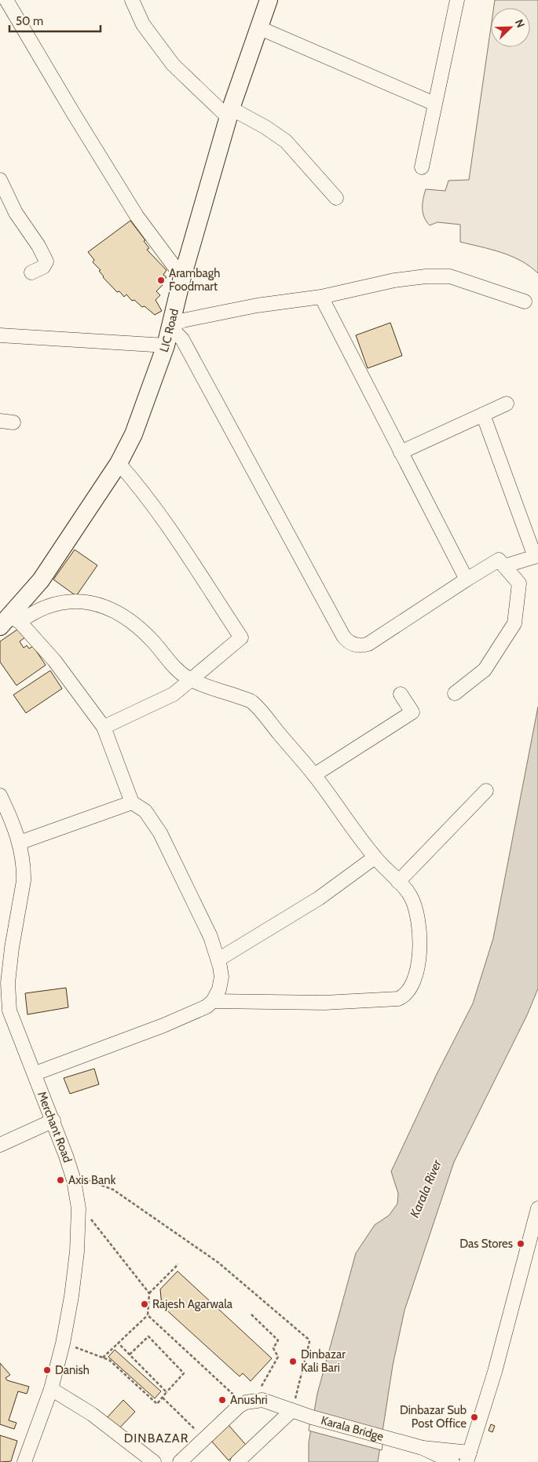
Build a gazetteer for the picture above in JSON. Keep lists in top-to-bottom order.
{
  "streets": {
    "main road": ["LIC Road"],
    "street": ["Merchant Road", "Karala Bridge"]
  },
  "districts": ["DINBAZAR"],
  "water": ["Karala River"],
  "places": [
    "Arambagh Foodmart",
    "Axis Bank",
    "Das Stores",
    "Rajesh Agarwala",
    "Dinbazar Kali Bari",
    "Danish",
    "Anushri",
    "Dinbazar Sub Post Office"
  ],
  "scale_bar": "50 m",
  "north": "top right"
}
